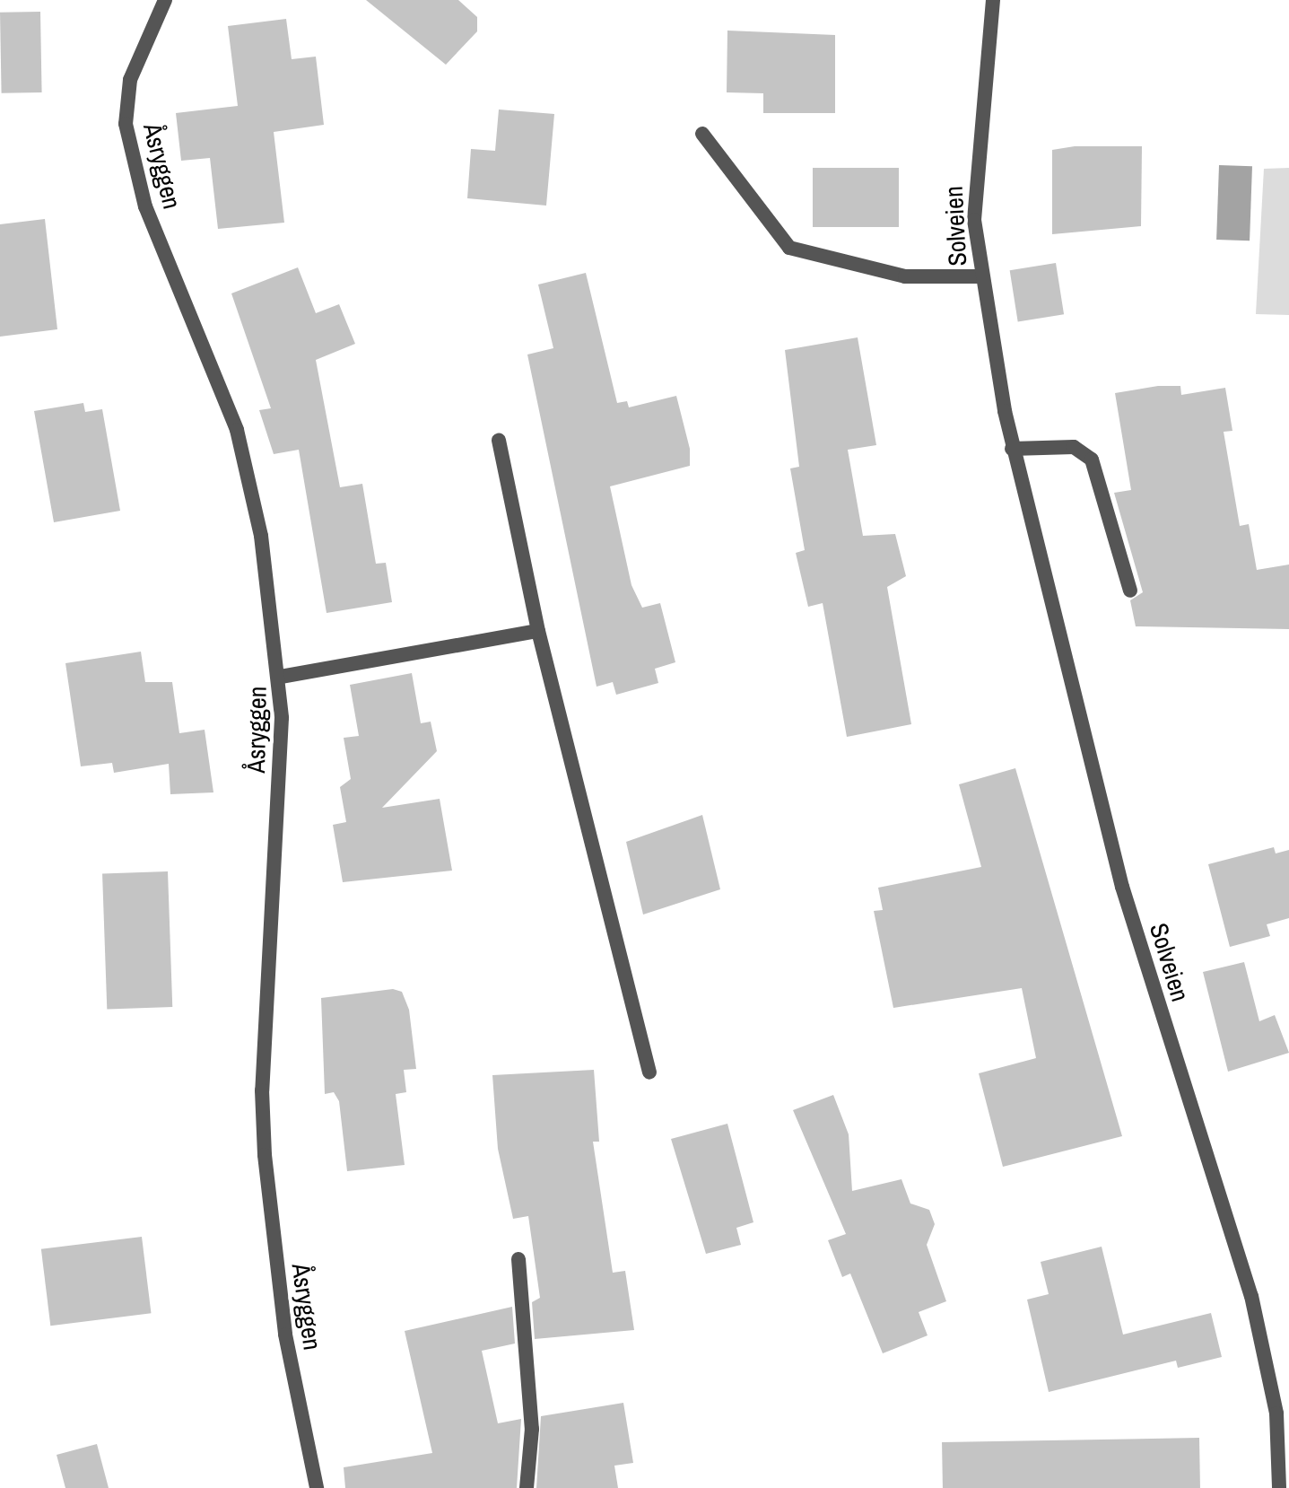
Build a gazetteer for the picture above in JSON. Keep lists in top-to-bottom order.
{
  "streets": {
    "street": ["Åsryggen", "Solveien"]
  }
}
